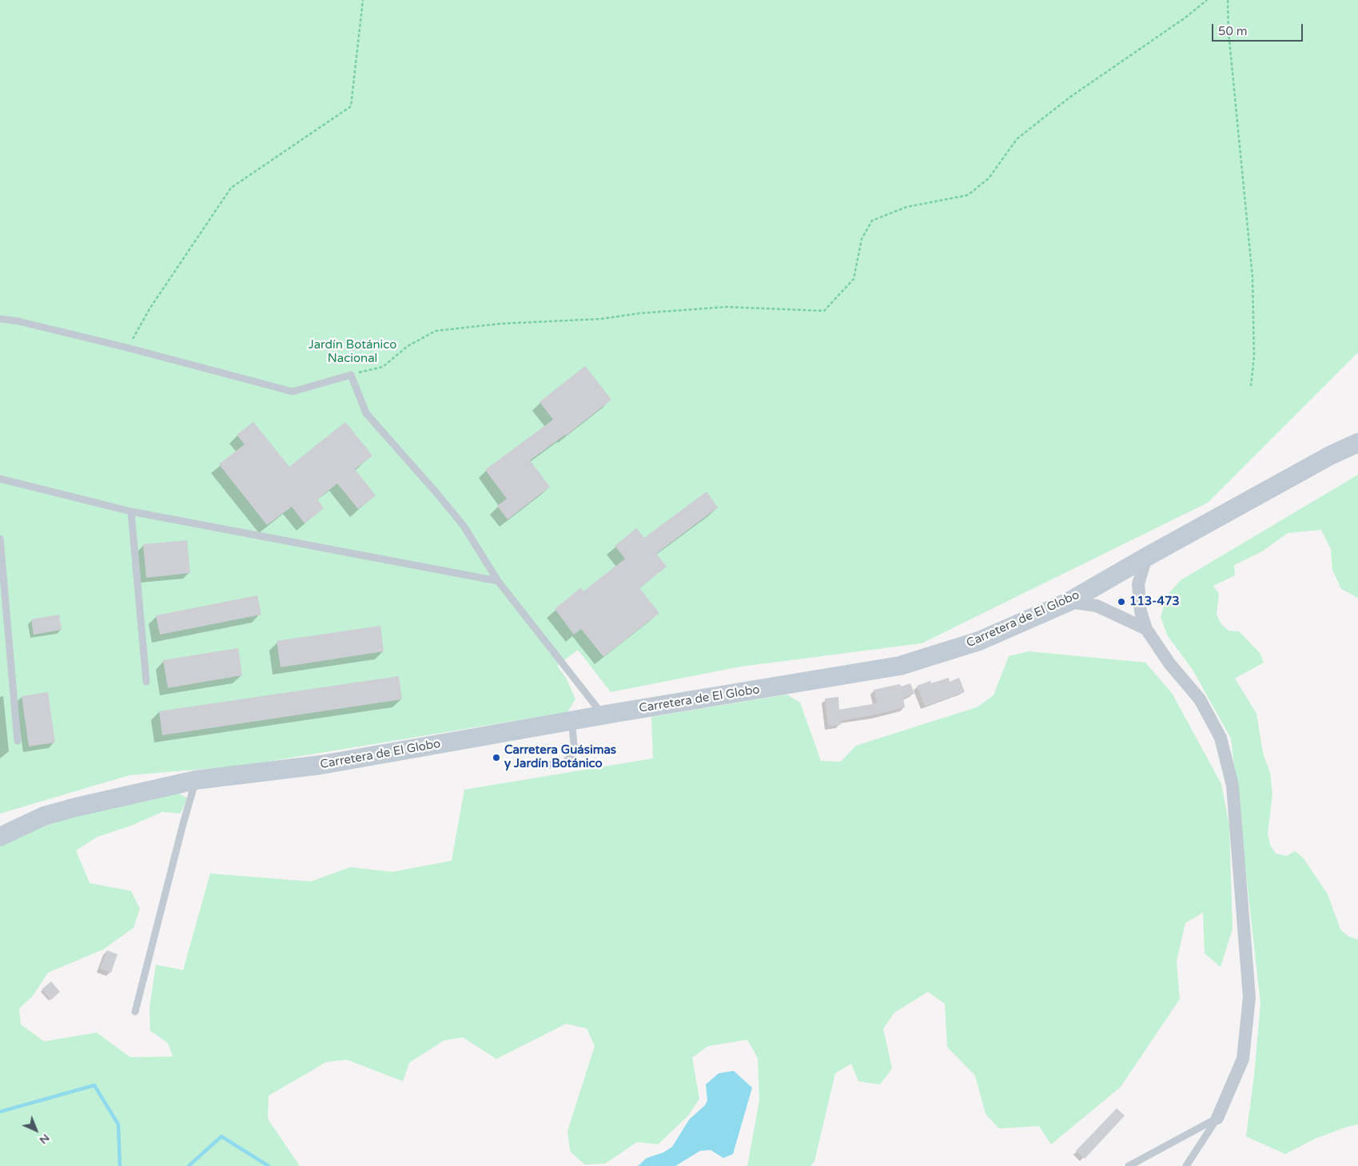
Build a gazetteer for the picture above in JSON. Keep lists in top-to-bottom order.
{
  "streets": {
    "main road": ["Carretera de El Globo"]
  },
  "parks": ["Jardín Botánico Nacional"],
  "places": ["113-473", "Carretera Guásimas y Jardín Botánico"],
  "scale_bar": "50 m",
  "north": "bottom right"
}
